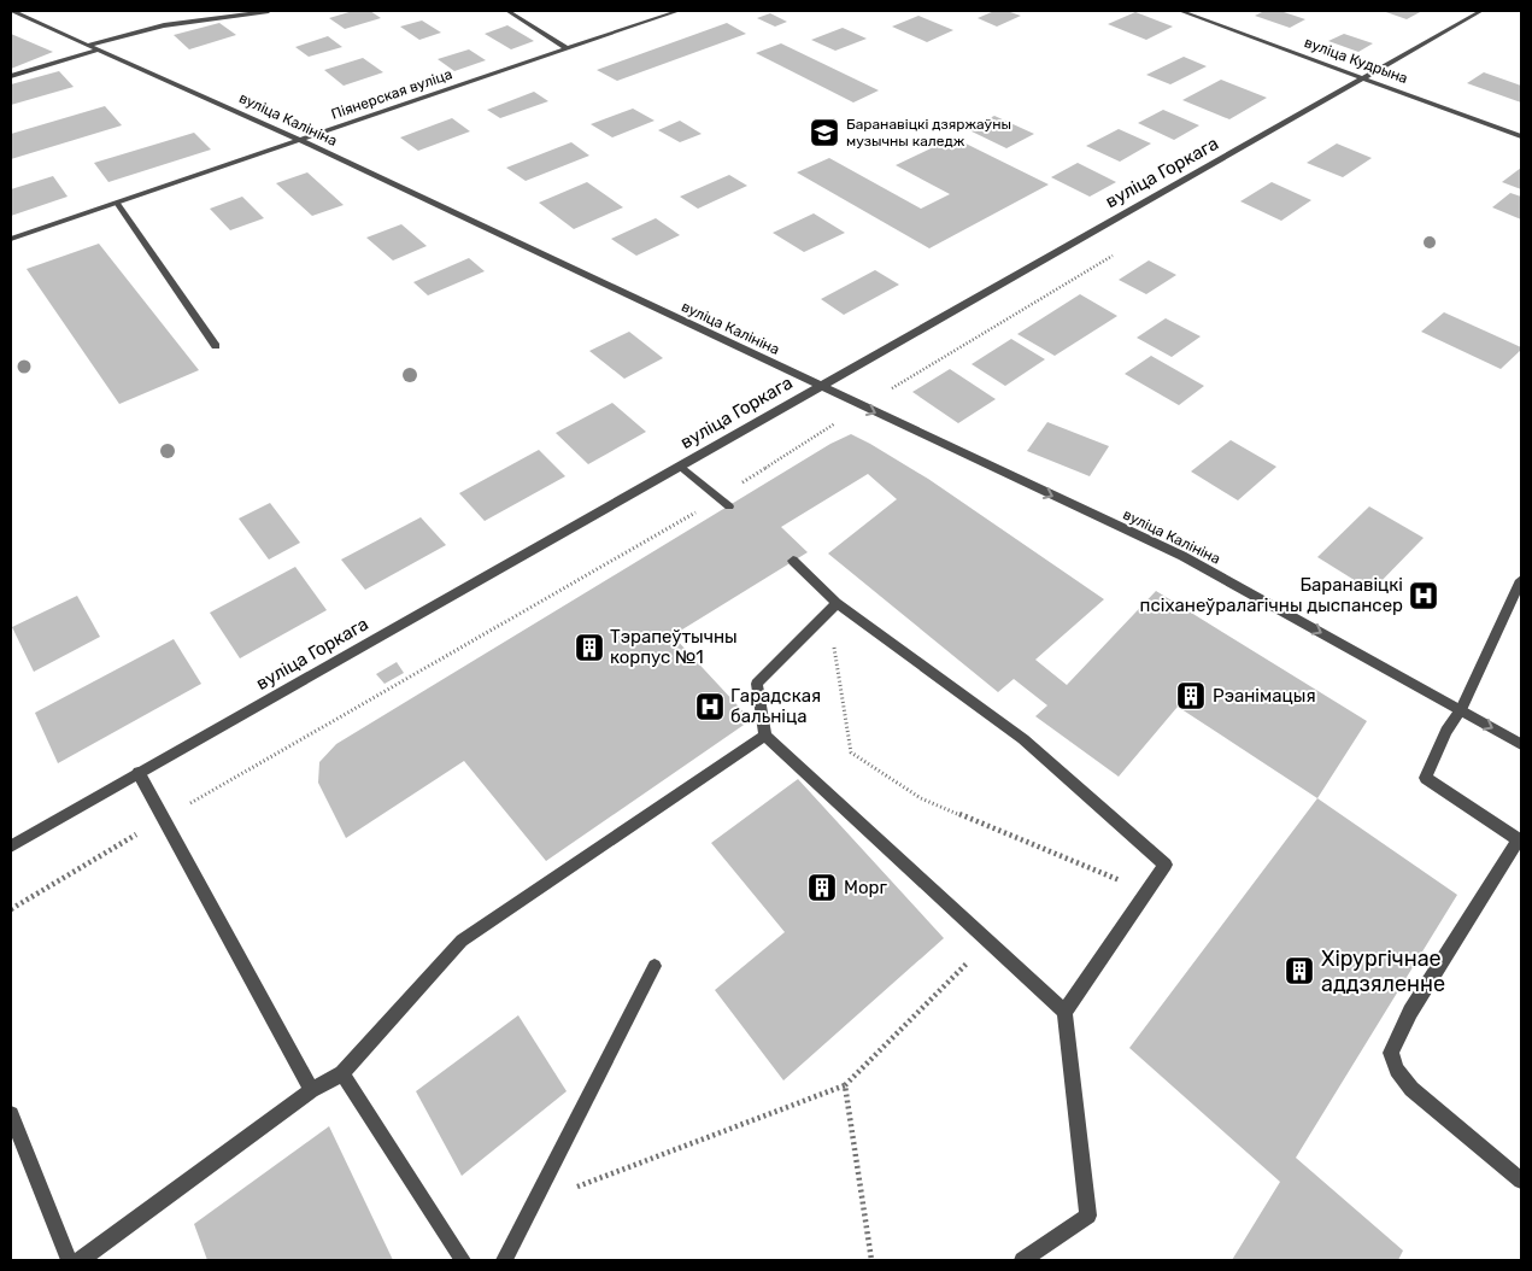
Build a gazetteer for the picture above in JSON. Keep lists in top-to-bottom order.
{
  "streets": {
    "street": [
      "вуліца Кудрына",
      "Піянерская вуліца",
      "вуліца Калініна",
      "вуліца Горкага"
    ]
  },
  "crossings": [
    ["вуліца Кудрына", "вуліца Горкага"],
    ["Піянерская вуліца", "вуліца Калініна"],
    ["вуліца Калініна", "вуліца Горкага"]
  ],
  "one_way": ["вуліца Калініна"],
  "places": {
    "school or university": ["Баранавіцкі дзяржаўны музычны каледж"],
    "hospital": ["Баранавіцкі псіханеўралагічны дыспансер", "Гарадская бальніца"],
    "building": [
      "Тэрапеўтычны корпус №1",
      "Рэанімацыя",
      "Морг",
      "Хірургічнае аддзяленне"
    ]
  }
}
